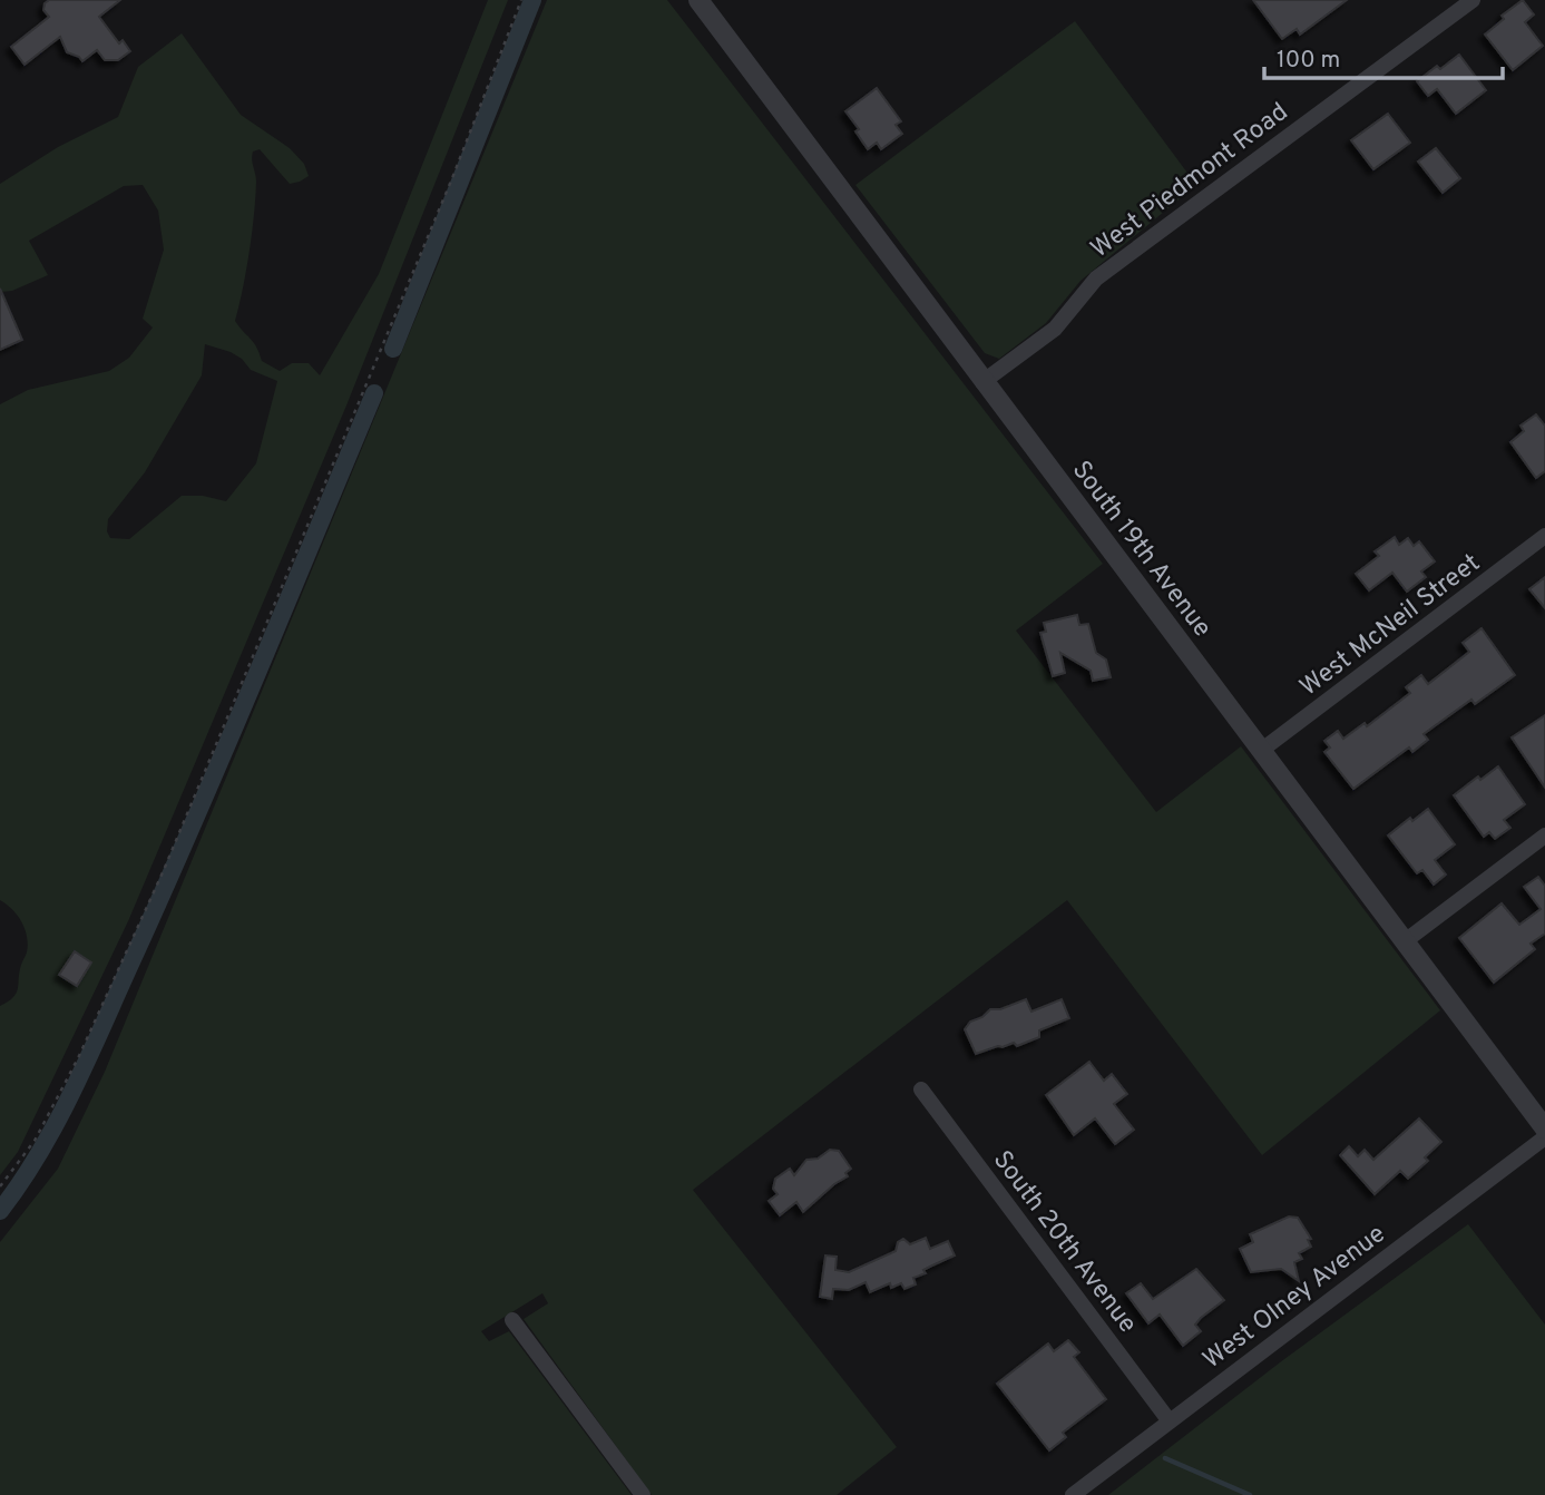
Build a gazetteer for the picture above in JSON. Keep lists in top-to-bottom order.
{
  "streets": {
    "street": [
      "West Piedmont Road",
      "South 19th Avenue",
      "West McNeil Street",
      "South 20th Avenue",
      "West Olney Avenue"
    ]
  },
  "crossings": [
    ["West Piedmont Road", "South 19th Avenue"],
    ["South 19th Avenue", "West McNeil Street"],
    ["South 20th Avenue", "West Olney Avenue"]
  ],
  "scale_bar": "100 m"
}
